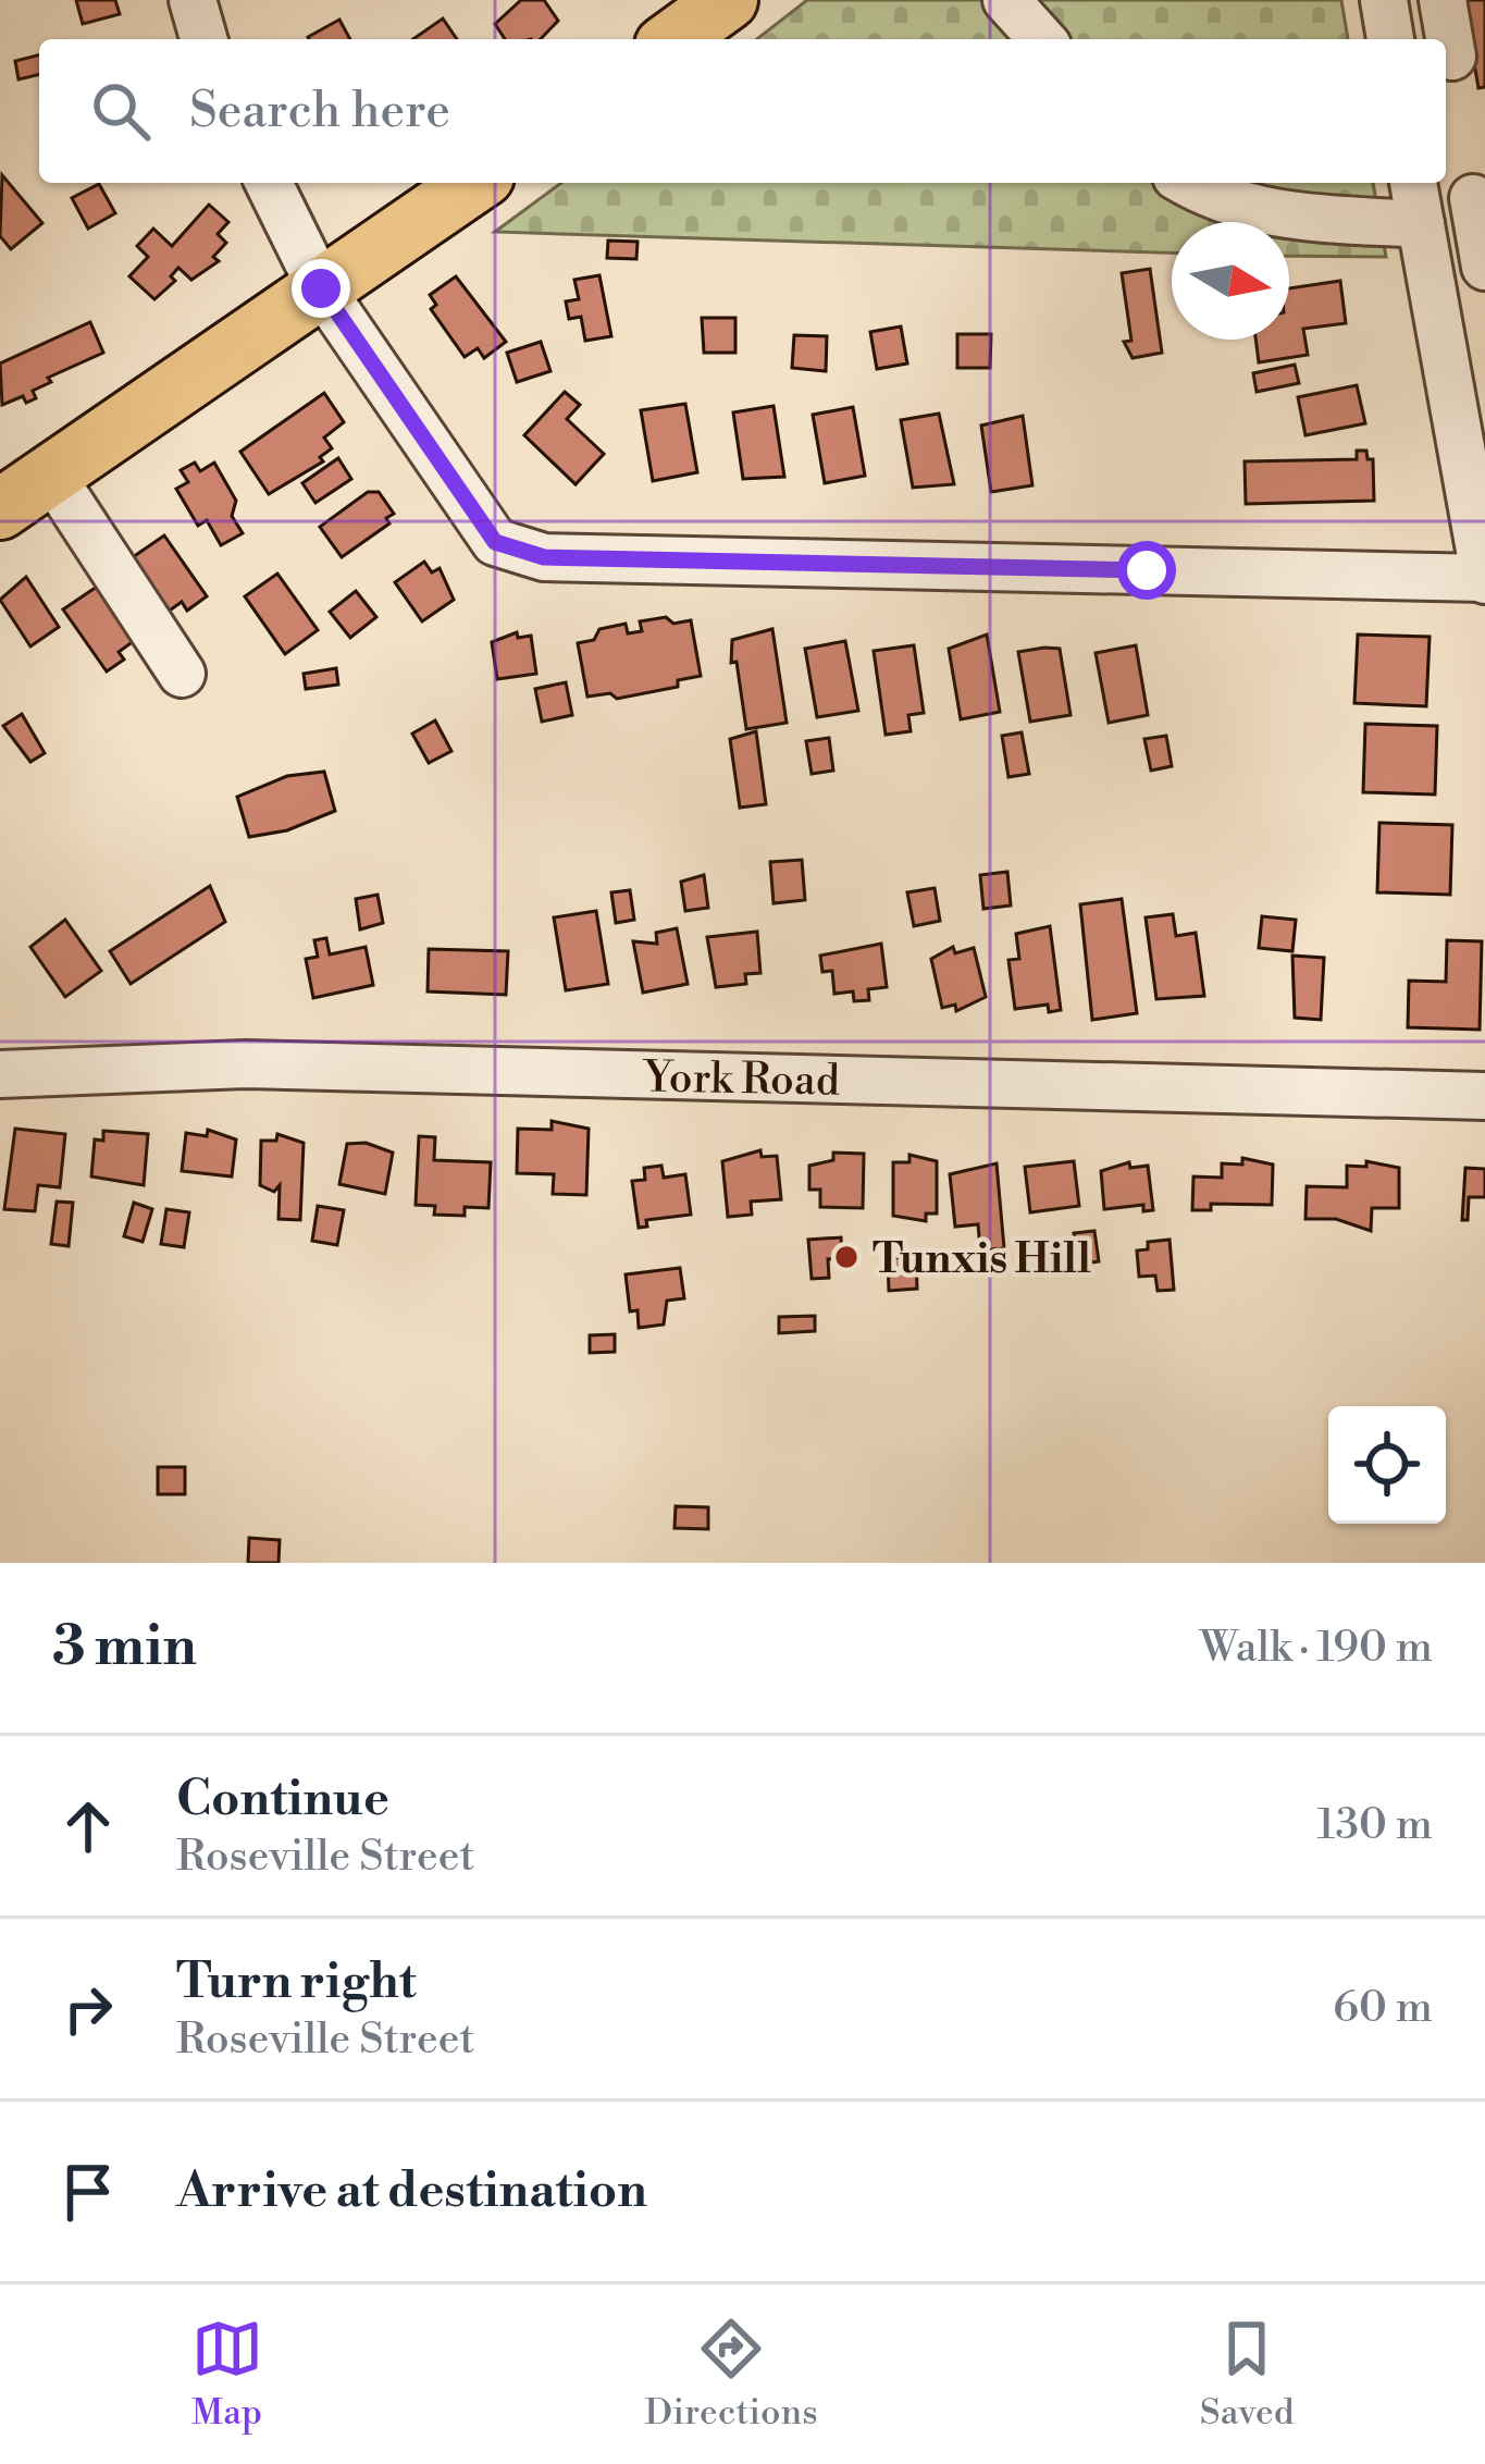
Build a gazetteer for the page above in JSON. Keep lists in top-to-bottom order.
{
  "streets": {
    "street": ["York Road"]
  },
  "places": ["Tunxis Hill"],
  "north": "right",
  "page": {
    "search": "Search here",
    "heading": ["3 min", "Walk · 190 m"],
    "list": [
      ["Continue", "Roseville Street", "130 m"],
      ["Turn right", "Roseville Street", "60 m"],
      "Arrive at destination"
    ],
    "nav": ["Map", "Directions", "Saved"]
  }
}
